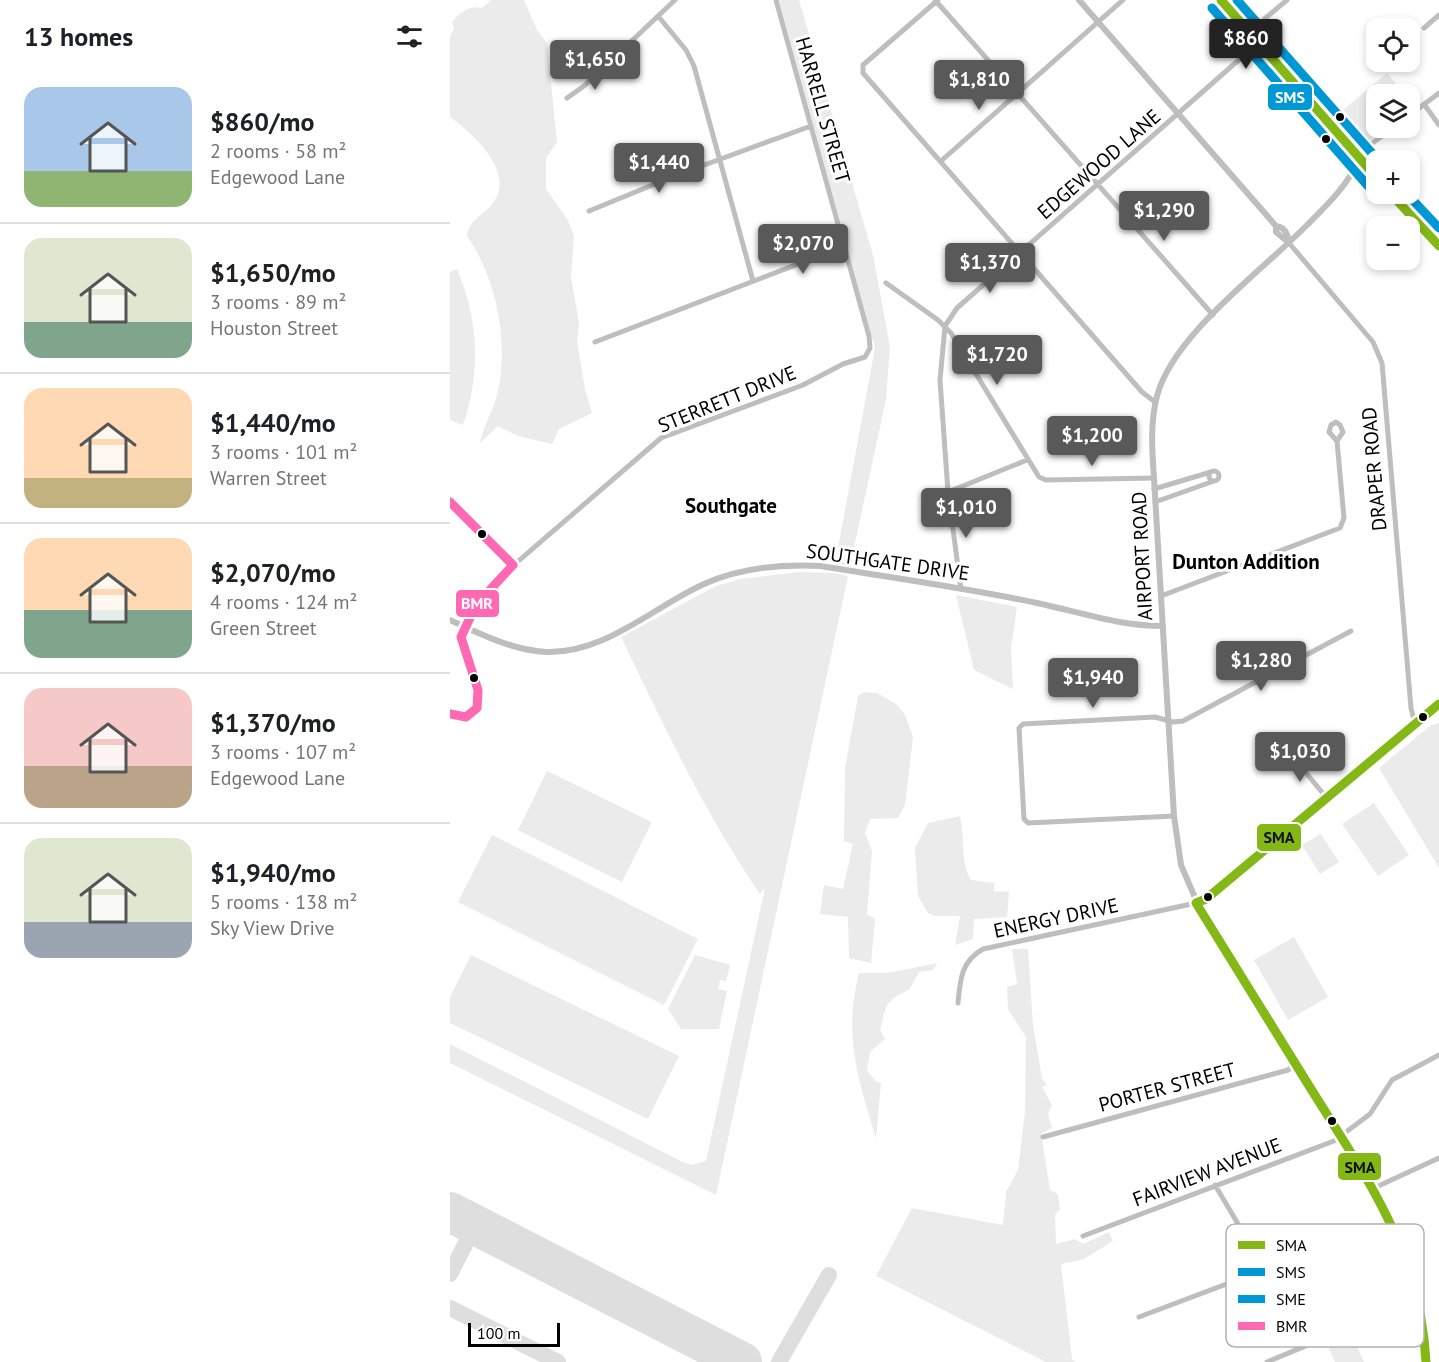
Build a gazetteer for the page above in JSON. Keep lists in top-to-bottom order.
{
  "streets": {
    "street": [
      "HARRELL STREET",
      "EDGEWOOD LANE",
      "STERRETT DRIVE",
      "DRAPER ROAD",
      "AIRPORT ROAD",
      "SOUTHGATE DRIVE",
      "ENERGY DRIVE",
      "PORTER STREET",
      "FAIRVIEW AVENUE"
    ]
  },
  "crossings": [
    ["HARRELL STREET", "STERRETT DRIVE"],
    ["EDGEWOOD LANE", "DRAPER ROAD"],
    ["EDGEWOOD LANE", "SOUTHGATE DRIVE"],
    ["STERRETT DRIVE", "SOUTHGATE DRIVE"],
    ["DRAPER ROAD", "AIRPORT ROAD"],
    ["AIRPORT ROAD", "SOUTHGATE DRIVE"],
    ["AIRPORT ROAD", "ENERGY DRIVE"],
    ["AIRPORT ROAD", "PORTER STREET"],
    ["AIRPORT ROAD", "FAIRVIEW AVENUE"]
  ],
  "districts": ["Southgate", "Dunton Addition"],
  "lines": [
    "transit line SMA",
    "transit line SME",
    "transit line SMS",
    "transit line BMR"
  ],
  "legend": [
    "SMA",
    "SMS",
    "SME",
    "BMR"
  ],
  "scale_bar": "100 m",
  "page": {
    "heading": "13 homes",
    "map_buttons": ["+", "−"],
    "price": [
      "$860",
      "$1,650",
      "$1,810",
      "$1,440",
      "$1,290",
      "$2,070",
      "$1,370",
      "$1,720",
      "$1,200",
      "$1,010",
      "$1,280",
      "$1,940",
      "$1,030"
    ],
    "list": [
      {
        "name": "$860/mo",
        "note": "2 rooms · 58 m² · Edgewood Lane"
      },
      {
        "name": "$1,650/mo",
        "note": "3 rooms · 89 m² · Houston Street"
      },
      {
        "name": "$1,440/mo",
        "note": "3 rooms · 101 m² · Warren Street"
      },
      {
        "name": "$2,070/mo",
        "note": "4 rooms · 124 m² · Green Street"
      },
      {
        "name": "$1,370/mo",
        "note": "3 rooms · 107 m² · Edgewood Lane"
      },
      {
        "name": "$1,940/mo",
        "note": "5 rooms · 138 m² · Sky View Drive"
      }
    ],
    "scale": "100 m"
  }
}
